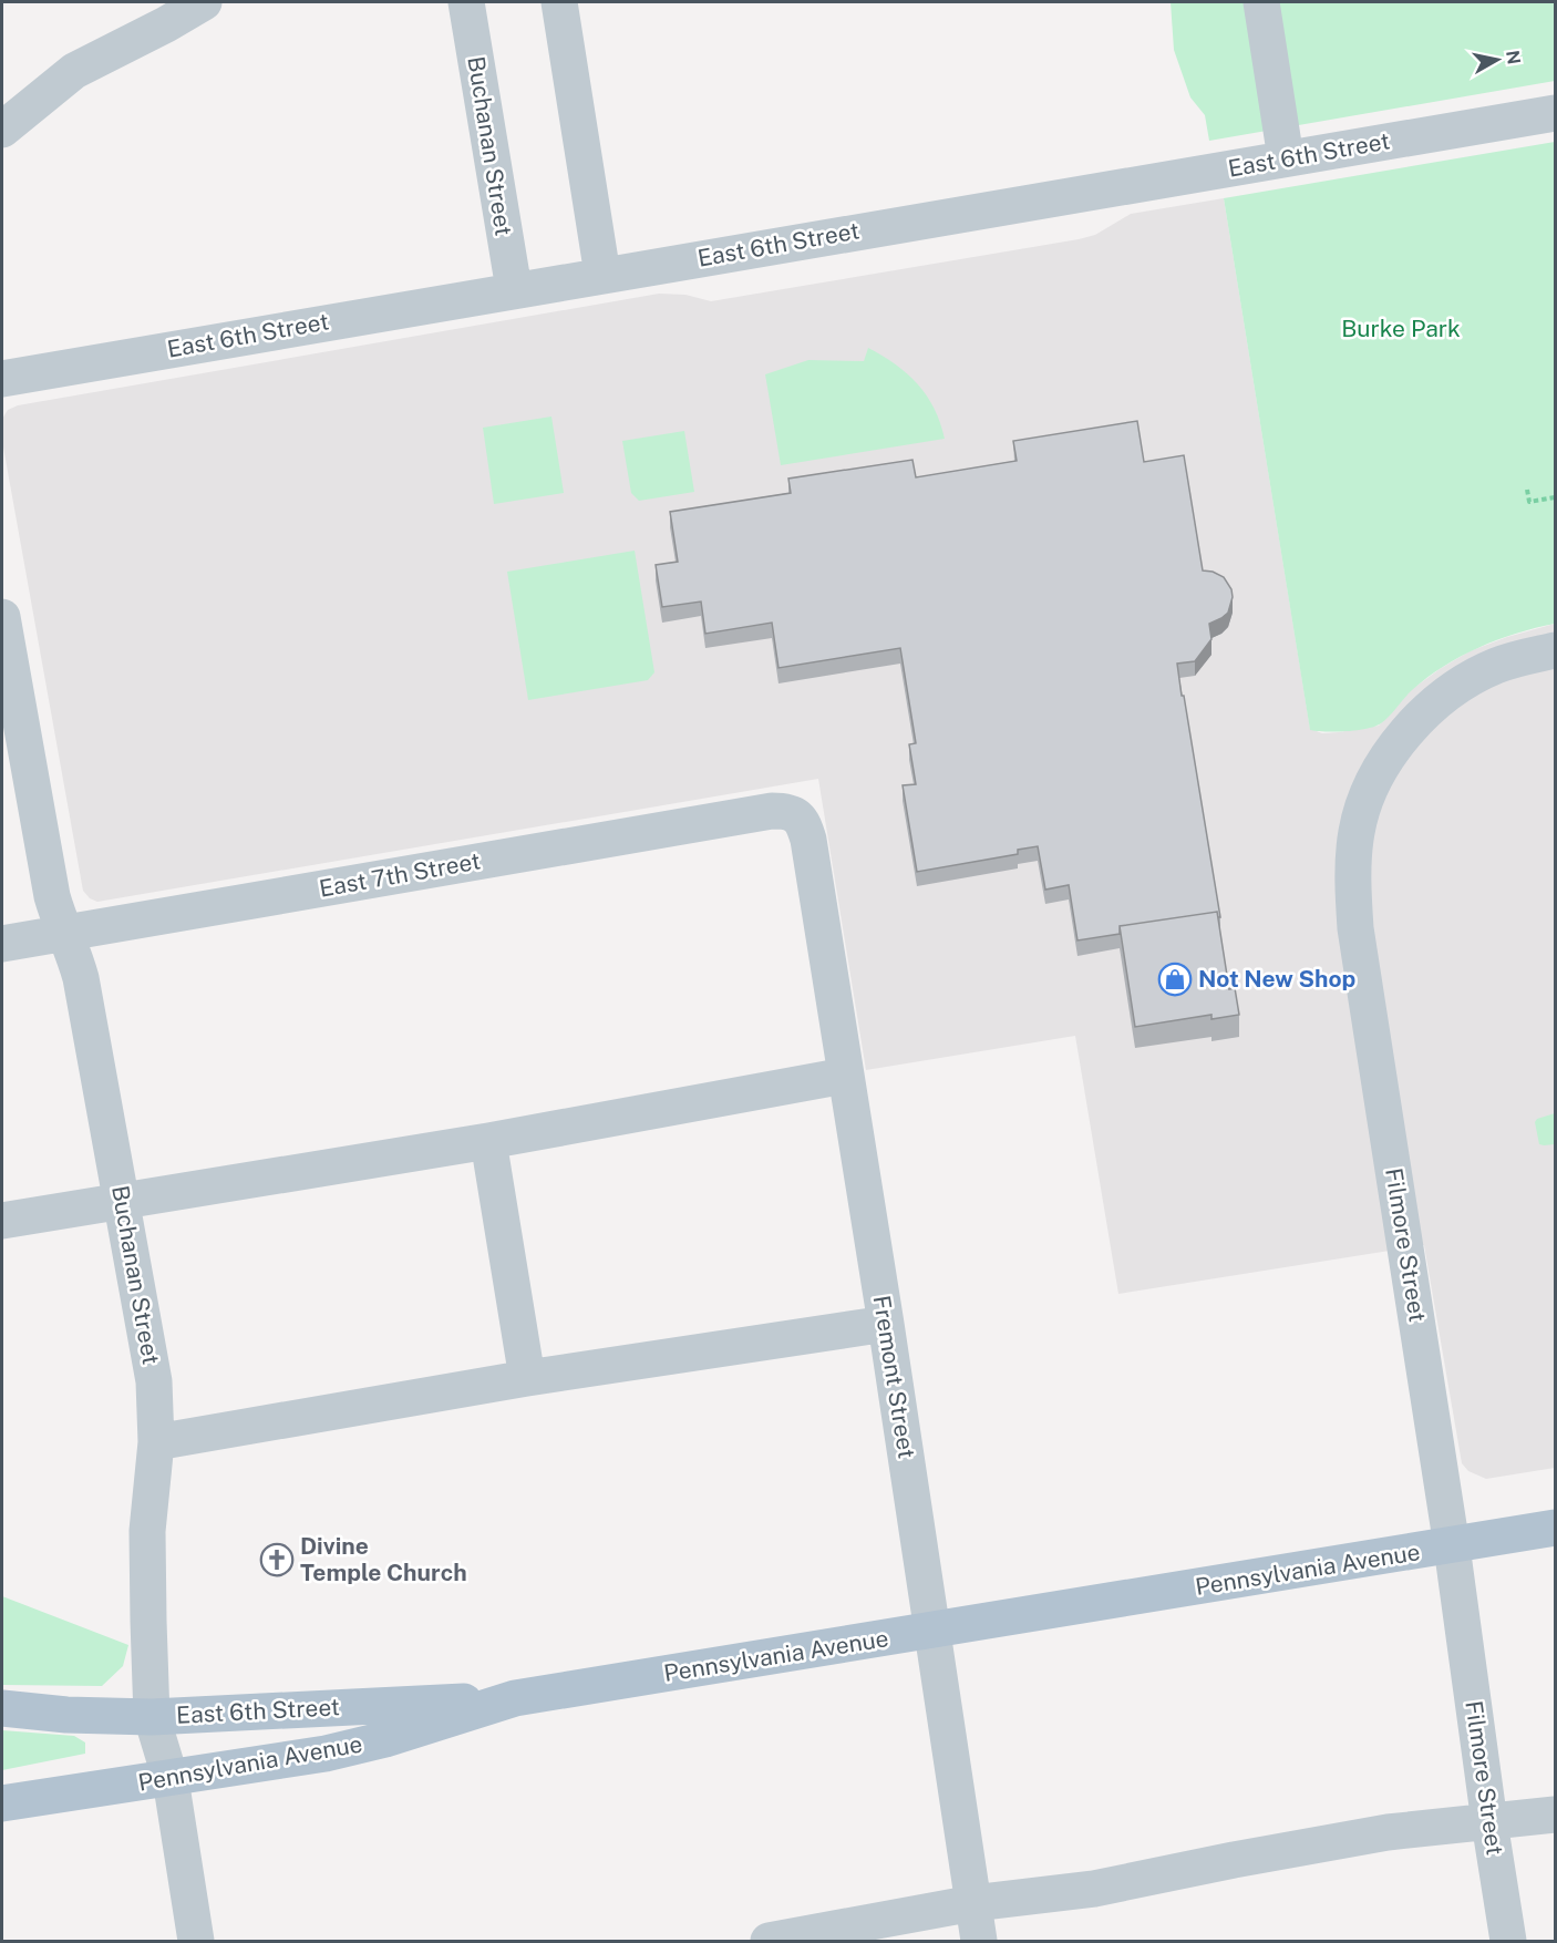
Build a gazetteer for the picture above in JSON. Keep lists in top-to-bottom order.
{
  "streets": {
    "main road": ["East 6th Street", "Pennsylvania Avenue"],
    "street": [
      "Buchanan Street",
      "East 7th Street",
      "Filmore Street",
      "Fremont Street"
    ]
  },
  "crossings": [
    ["Buchanan Street", "East 6th Street"],
    ["Buchanan Street", "East 7th Street"],
    ["Buchanan Street", "Pennsylvania Avenue"],
    ["East 6th Street", "Pennsylvania Avenue"],
    ["East 7th Street", "Fremont Street"],
    ["Filmore Street", "Pennsylvania Avenue"],
    ["Fremont Street", "Pennsylvania Avenue"]
  ],
  "parks": ["Burke Park"],
  "places": {
    "shop": ["Not New Shop"],
    "church": ["Divine Temple Church"]
  },
  "north": "right"
}
